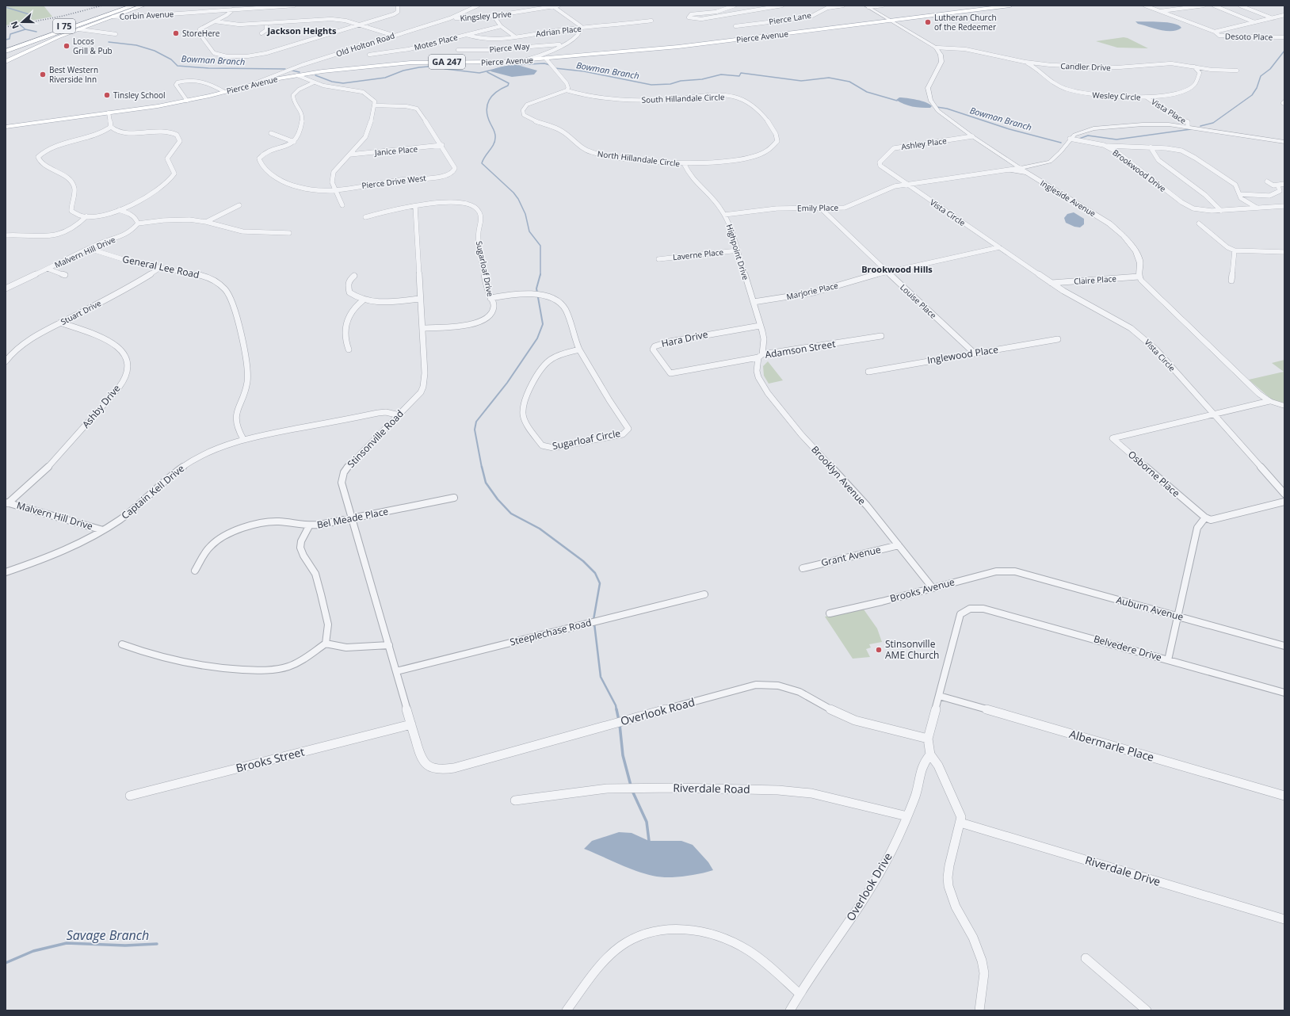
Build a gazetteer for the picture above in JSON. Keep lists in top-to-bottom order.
{
  "streets": {
    "highway": ["I 75"],
    "main road": ["Pierce Avenue", "GA 247"],
    "street": [
      "Corbin Avenue",
      "Kingsley Drive",
      "Pierce Lane",
      "Adrian Place",
      "Desoto Place",
      "Motes Place",
      "Old Holton Road",
      "Pierce Way",
      "Candler Drive",
      "Wesley Circle",
      "South Hillandale Circle",
      "Vista Place",
      "Ashley Place",
      "Janice Place",
      "North Hillandale Circle",
      "Brookwood Drive",
      "Pierce Drive West",
      "Ingleside Avenue",
      "Emily Place",
      "Vista Circle",
      "Malvern Hill Drive",
      "Highpoint Drive",
      "Laverne Place",
      "General Lee Road",
      "Sugarloaf Drive",
      "Claire Place",
      "Marjorie Place",
      "Louise Place",
      "Stuart Drive",
      "Hara Drive",
      "Adamson Street",
      "Inglewood Place",
      "Ashby Drive",
      "Stinsonville Road",
      "Sugarloaf Circle",
      "Osborne Place",
      "Brooklyn Avenue",
      "Captain Kell Drive",
      "Bel Meade Place",
      "Grant Avenue",
      "Brooks Avenue",
      "Auburn Avenue",
      "Steeplechase Road",
      "Belvedere Drive",
      "Overlook Road",
      "Albermarle Place",
      "Brooks Street",
      "Riverdale Road",
      "Riverdale Drive",
      "Overlook Drive"
    ]
  },
  "crossings": [
    ["Kingsley Drive", "Old Holton Road"],
    ["Adrian Place", "Motes Place"],
    ["Pierce Avenue", "Old Holton Road"],
    ["Candler Drive", "Wesley Circle"],
    ["Candler Drive", "Ingleside Avenue"],
    ["Wesley Circle", "Vista Place"],
    ["South Hillandale Circle", "North Hillandale Circle"],
    ["South Hillandale Circle", "Highpoint Drive"],
    ["Ashley Place", "Ingleside Avenue"],
    ["Ashley Place", "Emily Place"],
    ["Ashley Place", "Vista Circle"],
    ["Janice Place", "Pierce Drive West"],
    ["North Hillandale Circle", "Highpoint Drive"],
    ["Ingleside Avenue", "Claire Place"],
    ["Emily Place", "Vista Circle"],
    ["Emily Place", "Highpoint Drive"],
    ["Emily Place", "Louise Place"],
    ["Vista Circle", "Claire Place"],
    ["Vista Circle", "Marjorie Place"],
    ["Vista Circle", "Osborne Place"],
    ["Malvern Hill Drive", "General Lee Road"],
    ["Malvern Hill Drive", "Ashby Drive"],
    ["Malvern Hill Drive", "Captain Kell Drive"],
    ["Highpoint Drive", "Laverne Place"],
    ["Highpoint Drive", "Marjorie Place"],
    ["Highpoint Drive", "Hara Drive"],
    ["Highpoint Drive", "Adamson Street"],
    ["Highpoint Drive", "Brooklyn Avenue"],
    ["General Lee Road", "Stuart Drive"],
    ["General Lee Road", "Captain Kell Drive"],
    ["Sugarloaf Drive", "Stinsonville Road"],
    ["Sugarloaf Drive", "Sugarloaf Circle"],
    ["Marjorie Place", "Louise Place"],
    ["Louise Place", "Inglewood Place"],
    ["Stuart Drive", "Ashby Drive"],
    ["Hara Drive", "Adamson Street"],
    ["Adamson Street", "Brooklyn Avenue"],
    ["Stinsonville Road", "Captain Kell Drive"],
    ["Stinsonville Road", "Bel Meade Place"],
    ["Stinsonville Road", "Steeplechase Road"],
    ["Stinsonville Road", "Overlook Road"],
    ["Stinsonville Road", "Brooks Street"],
    ["Brooklyn Avenue", "Grant Avenue"],
    ["Brooklyn Avenue", "Brooks Avenue"],
    ["Brooks Avenue", "Auburn Avenue"],
    ["Belvedere Drive", "Albermarle Place"],
    ["Overlook Road", "Brooks Street"],
    ["Riverdale Road", "Overlook Drive"]
  ],
  "districts": ["Jackson Heights", "Brookwood Hills"],
  "water": ["Bowman Branch", "Savage Branch"],
  "places": [
    "Lutheran Church of the Redeemer",
    "StoreHere",
    "Locos Grill & Pub",
    "Best Western Riverside Inn",
    "Tinsley School",
    "Stinsonville AME Church"
  ],
  "north": "left"
}
